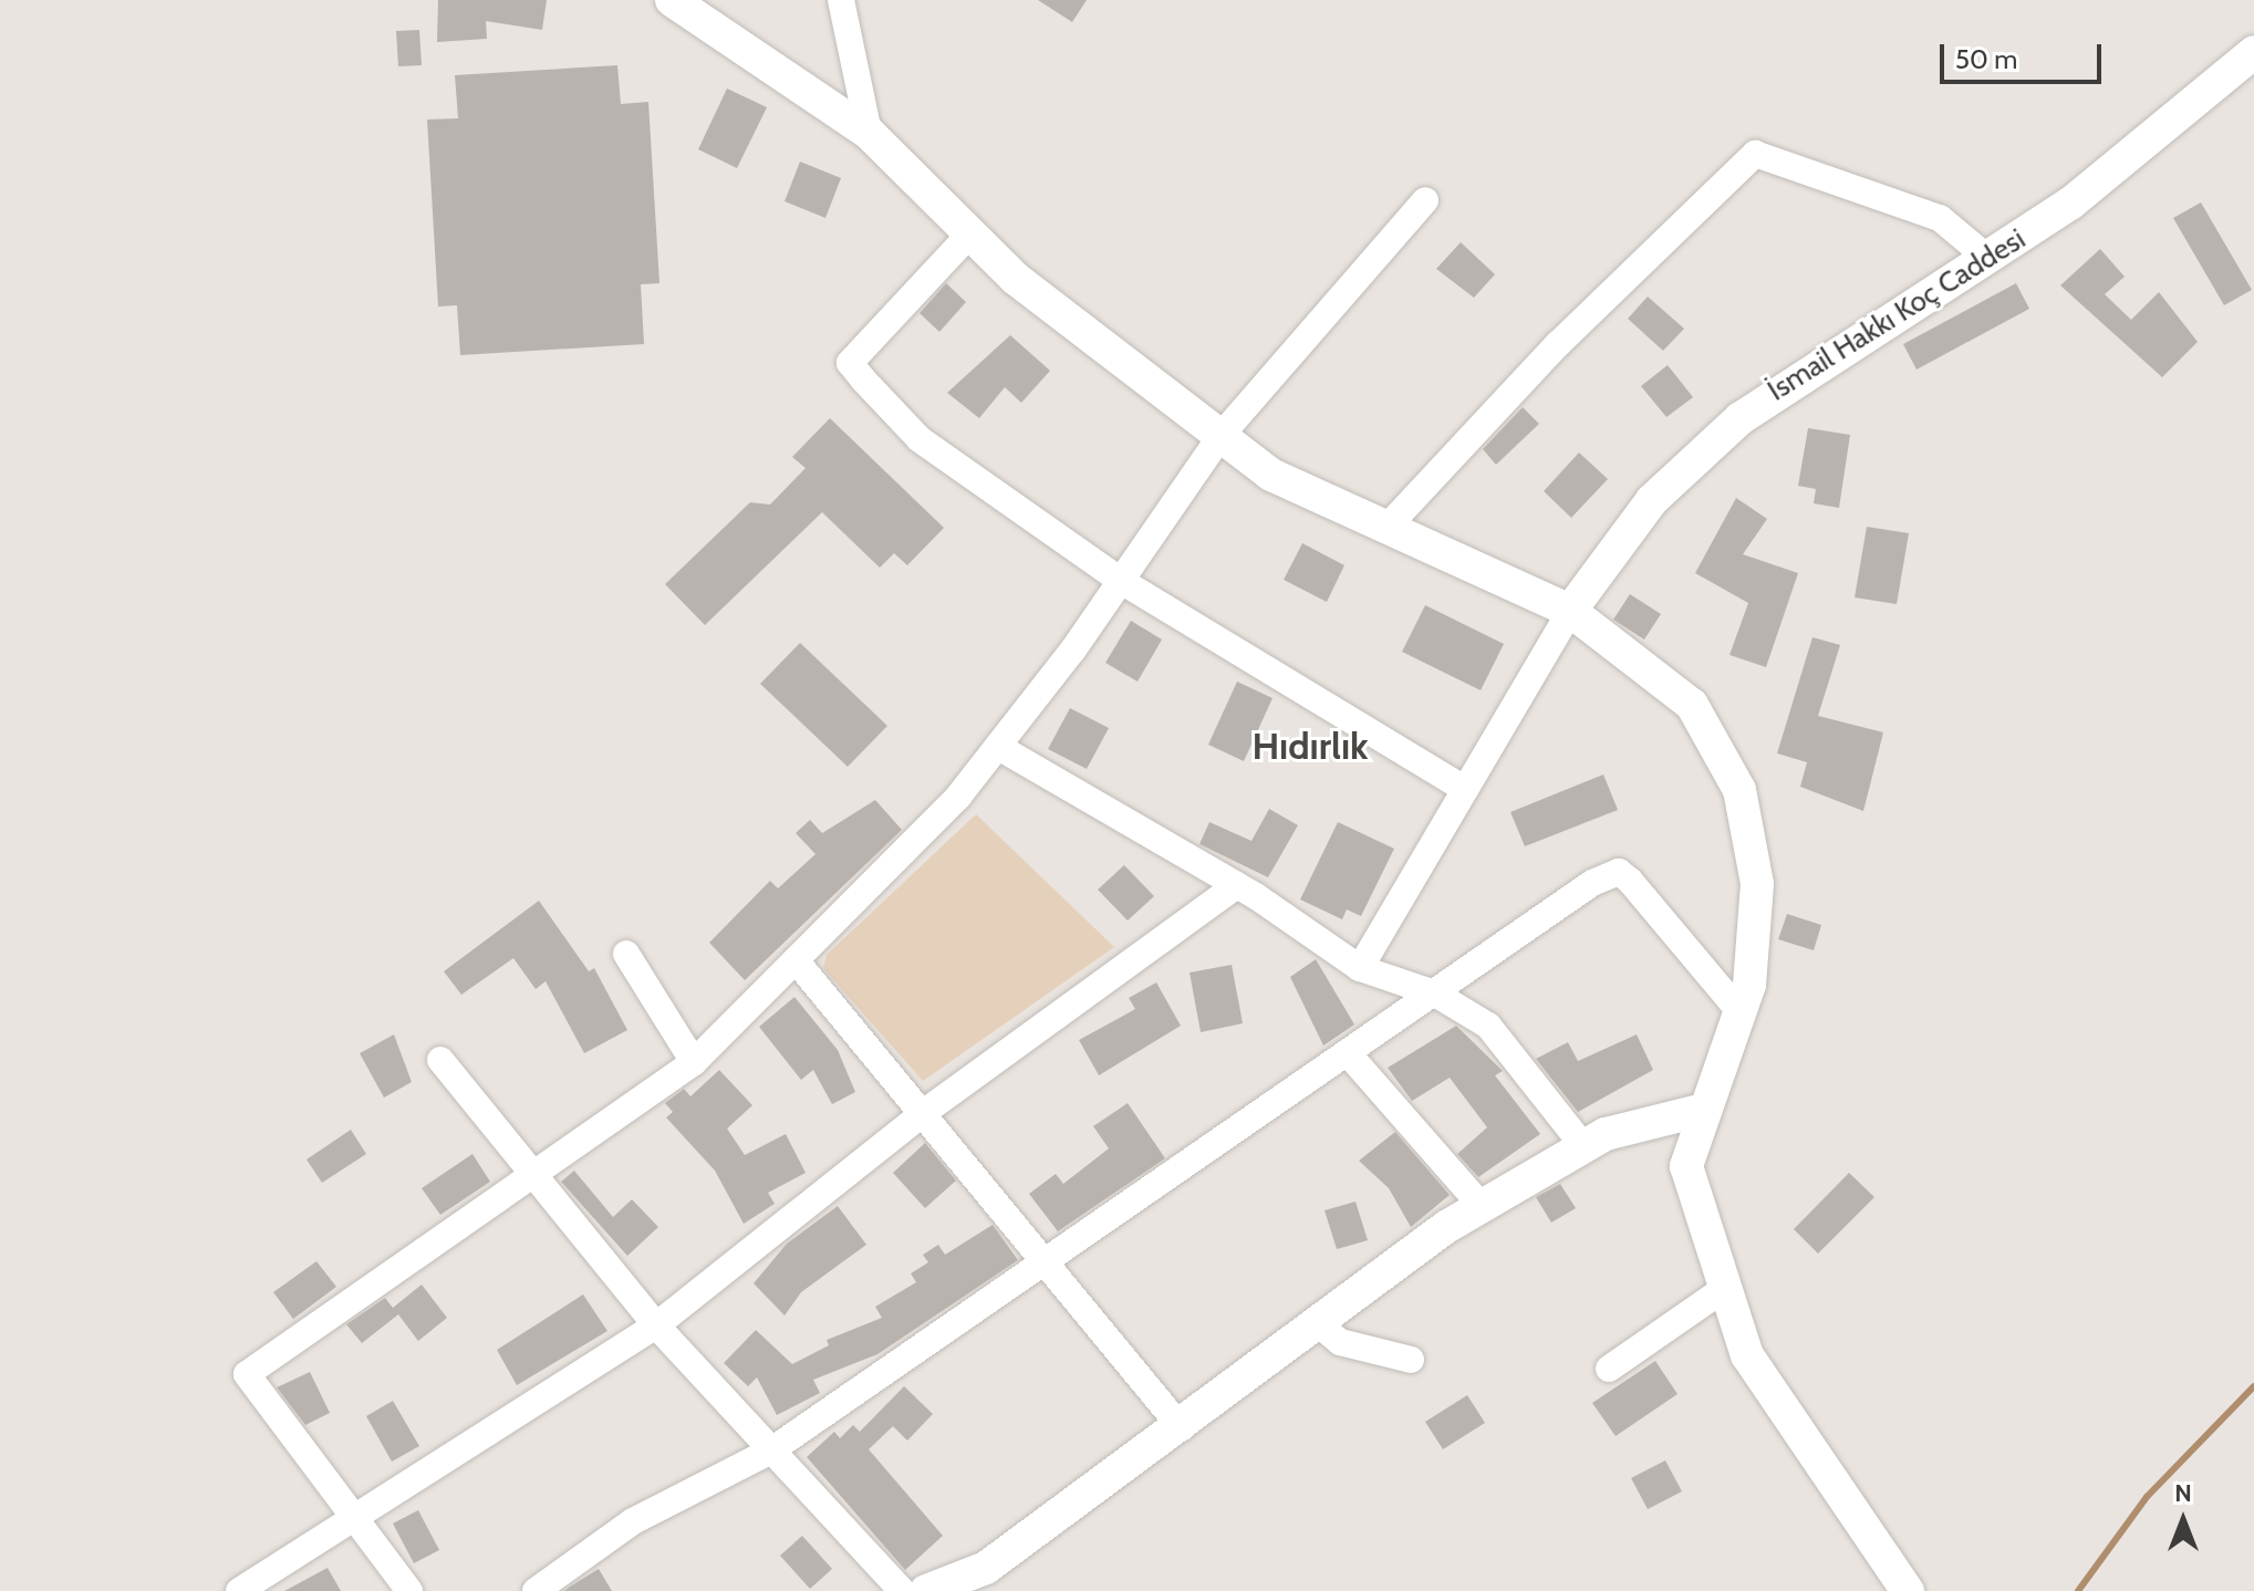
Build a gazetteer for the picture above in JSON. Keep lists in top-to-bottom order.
{
  "streets": {
    "street": ["İsmail Hakkı Koç Caddesi"]
  },
  "districts": ["Hıdırlık"],
  "scale_bar": "50 m",
  "north": "top"
}
